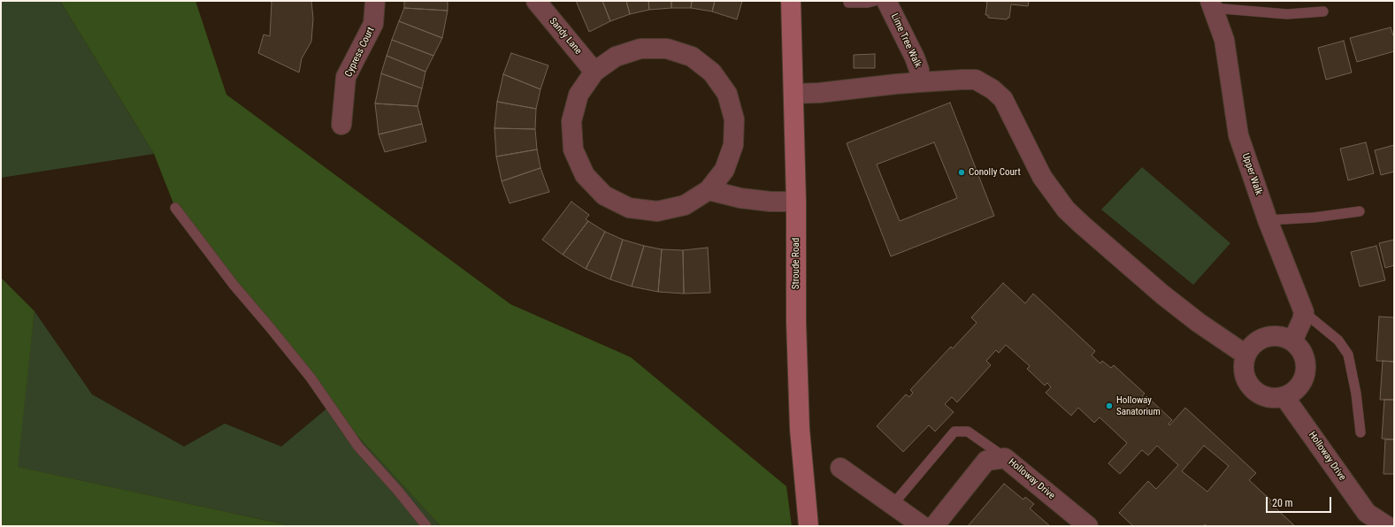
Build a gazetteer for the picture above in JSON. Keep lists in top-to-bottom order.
{
  "streets": {
    "street": [
      "Sandy Lane",
      "Lime Tree Walk",
      "Cypress Court",
      "Upper Walk",
      "Stroude Road",
      "Holloway Drive"
    ]
  },
  "places": ["Conolly Court", "Holloway Sanatorium"],
  "scale_bar": "20 m"
}
